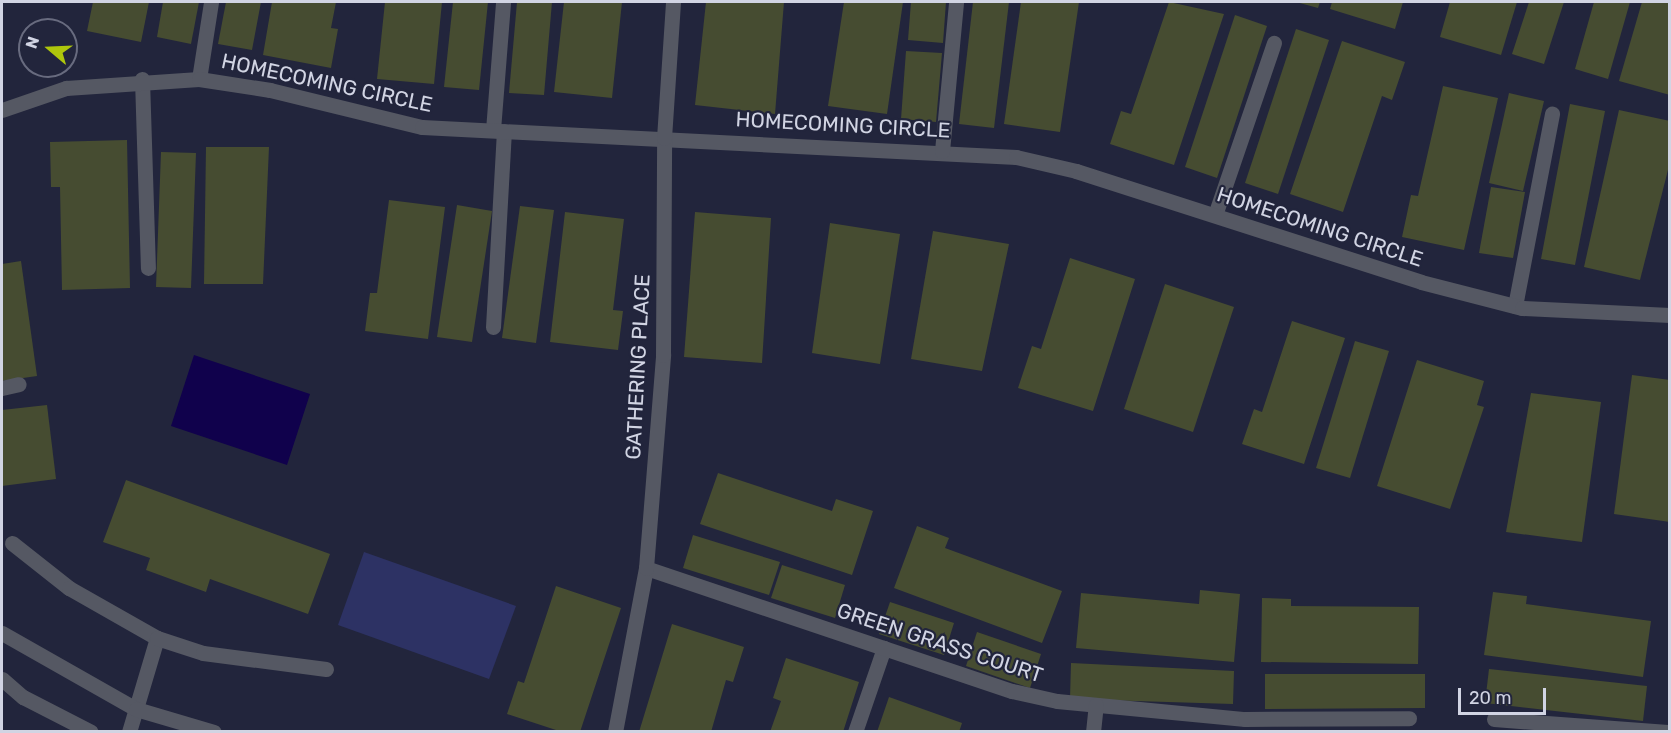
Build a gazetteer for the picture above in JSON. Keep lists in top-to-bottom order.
{
  "streets": {
    "street": ["HOMECOMING CIRCLE", "GATHERING PLACE", "GREEN GRASS COURT"]
  },
  "crossings": [
    ["HOMECOMING CIRCLE", "GATHERING PLACE"],
    ["GATHERING PLACE", "GREEN GRASS COURT"]
  ],
  "scale_bar": "20 m",
  "north": "left"
}
